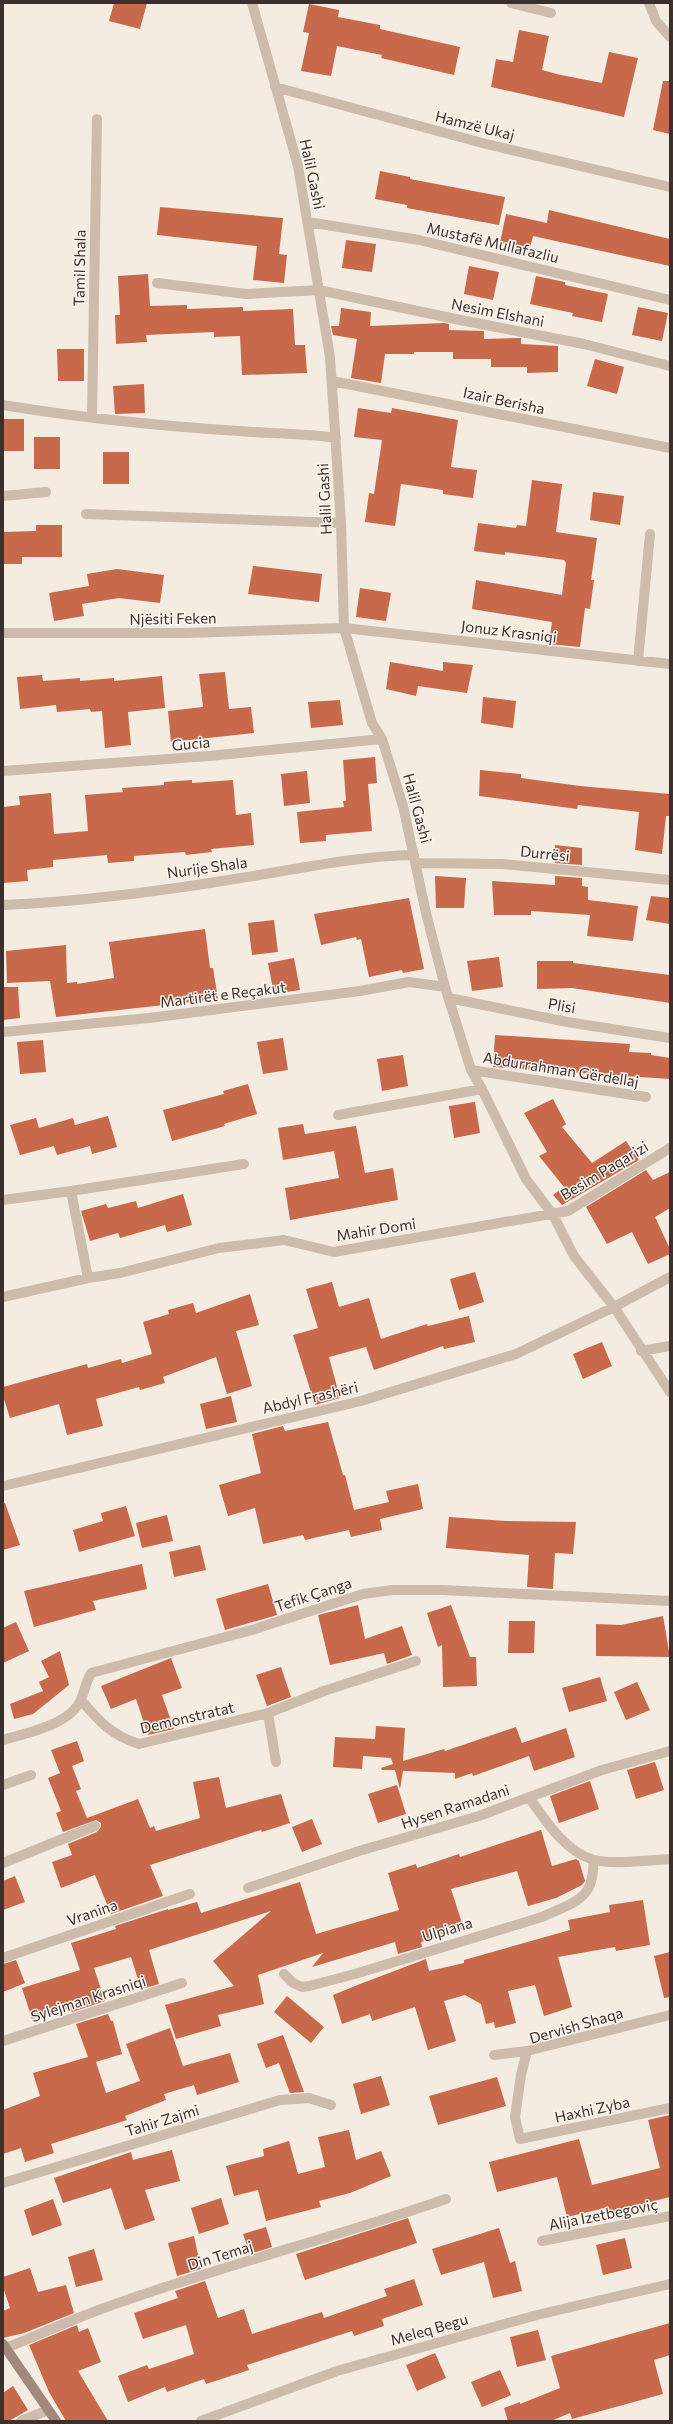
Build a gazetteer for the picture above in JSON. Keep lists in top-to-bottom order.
{
  "streets": {
    "street": [
      "Hamzë Ukaj",
      "Halil Gashi",
      "Mustafë Mullafazliu",
      "Tamil Shala",
      "Nesim Elshani",
      "Izair Berisha",
      "Njësiti Feken",
      "Jonuz Krasniqi",
      "Gucia",
      "Durrësi",
      "Nurije Shala",
      "Martirët e Reçakut",
      "Plisi",
      "Abdurrahman Gërdellaj",
      "Besim Paqarizi",
      "Mahir Domi",
      "Abdyl Frashëri",
      "Tefik Çanga",
      "Demonstratat",
      "Hysen Ramadani",
      "Vranina",
      "Ulpiana",
      "Sylejman Krasniqi",
      "Dervish Shaqa",
      "Haxhi Zyba",
      "Tahir Zajmi",
      "Alija Izetbegoviç",
      "Din Temaj",
      "Meleq Begu"
    ]
  },
  "crossings": [
    ["Hamzë Ukaj", "Halil Gashi"],
    ["Halil Gashi", "Mustafë Mullafazliu"],
    ["Halil Gashi", "Nesim Elshani"],
    ["Halil Gashi", "Izair Berisha"],
    ["Halil Gashi", "Njësiti Feken"],
    ["Halil Gashi", "Jonuz Krasniqi"],
    ["Halil Gashi", "Gucia"],
    ["Halil Gashi", "Durrësi"],
    ["Halil Gashi", "Nurije Shala"],
    ["Halil Gashi", "Martirët e Reçakut"],
    ["Halil Gashi", "Abdurrahman Gërdellaj"],
    ["Njësiti Feken", "Jonuz Krasniqi"],
    ["Durrësi", "Nurije Shala"],
    ["Martirët e Reçakut", "Abdurrahman Gërdellaj"],
    ["Plisi", "Abdurrahman Gërdellaj"],
    ["Abdurrahman Gërdellaj", "Besim Paqarizi"],
    ["Abdurrahman Gërdellaj", "Mahir Domi"],
    ["Abdurrahman Gërdellaj", "Abdyl Frashëri"],
    ["Besim Paqarizi", "Mahir Domi"],
    ["Tefik Çanga", "Demonstratat"],
    ["Dervish Shaqa", "Haxhi Zyba"]
  ]
}
